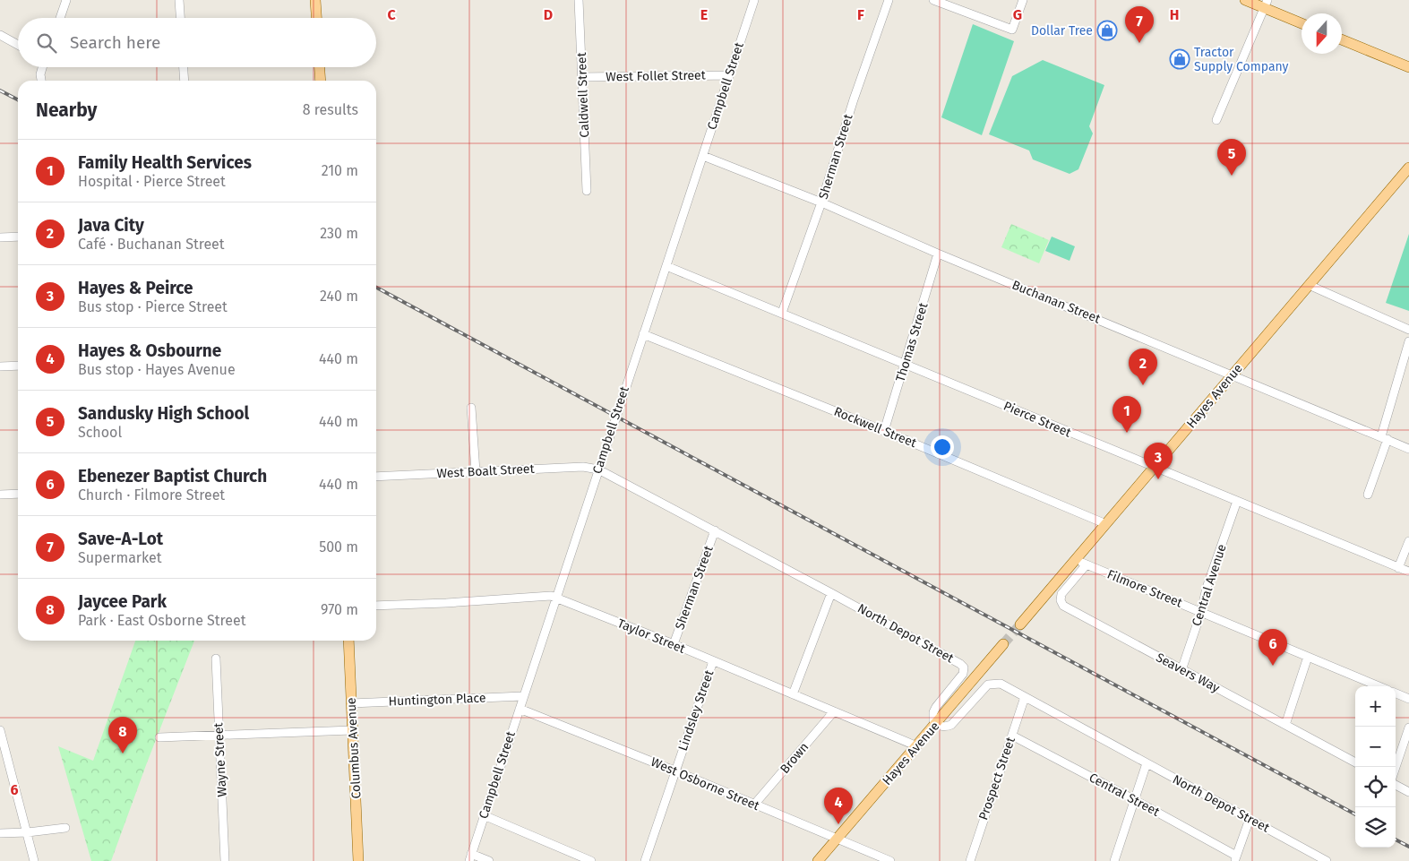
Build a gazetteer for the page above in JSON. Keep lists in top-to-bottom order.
{
  "streets": {
    "main road": ["Hayes Avenue", "Columbus Avenue"],
    "street": [
      "West Follet Street",
      "Campbell Street",
      "Caldwell Street",
      "Sherman Street",
      "Buchanan Street",
      "Thomas Street",
      "Pierce Street",
      "Rockwell Street",
      "West Boalt Street",
      "Central Avenue",
      "Filmore Street",
      "North Depot Street",
      "Taylor Street",
      "Seavers Way",
      "Huntington Place",
      "Lindsley Street",
      "Brown",
      "Wayne Street",
      "Prospect Street",
      "West Osborne Street",
      "Central Street"
    ]
  },
  "crossings": [
    ["West Follet Street", "Campbell Street"],
    ["West Follet Street", "Caldwell Street"],
    ["Campbell Street", "Buchanan Street"],
    ["Campbell Street", "Pierce Street"],
    ["Campbell Street", "Rockwell Street"],
    ["Campbell Street", "West Boalt Street"],
    ["Campbell Street", "North Depot Street"],
    ["Campbell Street", "Taylor Street"],
    ["Campbell Street", "Huntington Place"],
    ["Campbell Street", "West Osborne Street"],
    ["Sherman Street", "Buchanan Street"],
    ["Sherman Street", "Pierce Street"],
    ["Sherman Street", "North Depot Street"],
    ["Sherman Street", "Taylor Street"],
    ["Buchanan Street", "Thomas Street"],
    ["Buchanan Street", "Hayes Avenue"],
    ["Thomas Street", "Pierce Street"],
    ["Thomas Street", "Rockwell Street"],
    ["Hayes Avenue", "Pierce Street"],
    ["Hayes Avenue", "Rockwell Street"],
    ["Hayes Avenue", "Filmore Street"],
    ["Hayes Avenue", "North Depot Street"],
    ["Hayes Avenue", "Taylor Street"],
    ["Hayes Avenue", "West Osborne Street"],
    ["Pierce Street", "Central Avenue"],
    ["West Boalt Street", "North Depot Street"],
    ["Central Avenue", "Filmore Street"],
    ["Central Avenue", "Seavers Way"],
    ["Filmore Street", "Seavers Way"],
    ["North Depot Street", "Prospect Street"],
    ["Taylor Street", "Lindsley Street"],
    ["Taylor Street", "Brown"],
    ["Huntington Place", "Columbus Avenue"],
    ["Lindsley Street", "West Osborne Street"],
    ["Brown", "West Osborne Street"],
    ["Prospect Street", "Central Street"]
  ],
  "places": {
    "shop": ["Dollar Tree", "Tractor Supply Company"]
  },
  "north": "bottom",
  "page": {
    "pins": [
      "7",
      "5",
      "2",
      "1",
      "3",
      "6",
      "8",
      "4"
    ],
    "search": "Search here",
    "heading": ["Nearby", "8 results"],
    "list": [
      {
        "mark": "1",
        "name": "Family Health Services",
        "note": "Hospital · Pierce Street",
        "value": "210 m"
      },
      {
        "mark": "2",
        "name": "Java City",
        "note": "Café · Buchanan Street",
        "value": "230 m"
      },
      {
        "mark": "3",
        "name": "Hayes & Peirce",
        "note": "Bus stop · Pierce Street",
        "value": "240 m"
      },
      {
        "mark": "4",
        "name": "Hayes & Osbourne",
        "note": "Bus stop · Hayes Avenue",
        "value": "440 m"
      },
      {
        "mark": "5",
        "name": "Sandusky High School",
        "note": "School",
        "value": "440 m"
      },
      {
        "mark": "6",
        "name": "Ebenezer Baptist Church",
        "note": "Church · Filmore Street",
        "value": "440 m"
      },
      {
        "mark": "7",
        "name": "Save-A-Lot",
        "note": "Supermarket",
        "value": "500 m"
      },
      {
        "mark": "8",
        "name": "Jaycee Park",
        "note": "Park · East Osborne Street",
        "value": "970 m"
      }
    ],
    "map_buttons": ["+", "−"]
  },
  "grid": {
    "columns": [
      "C",
      "D",
      "E",
      "F",
      "G",
      "H"
    ],
    "rows": ["6"]
  }
}
